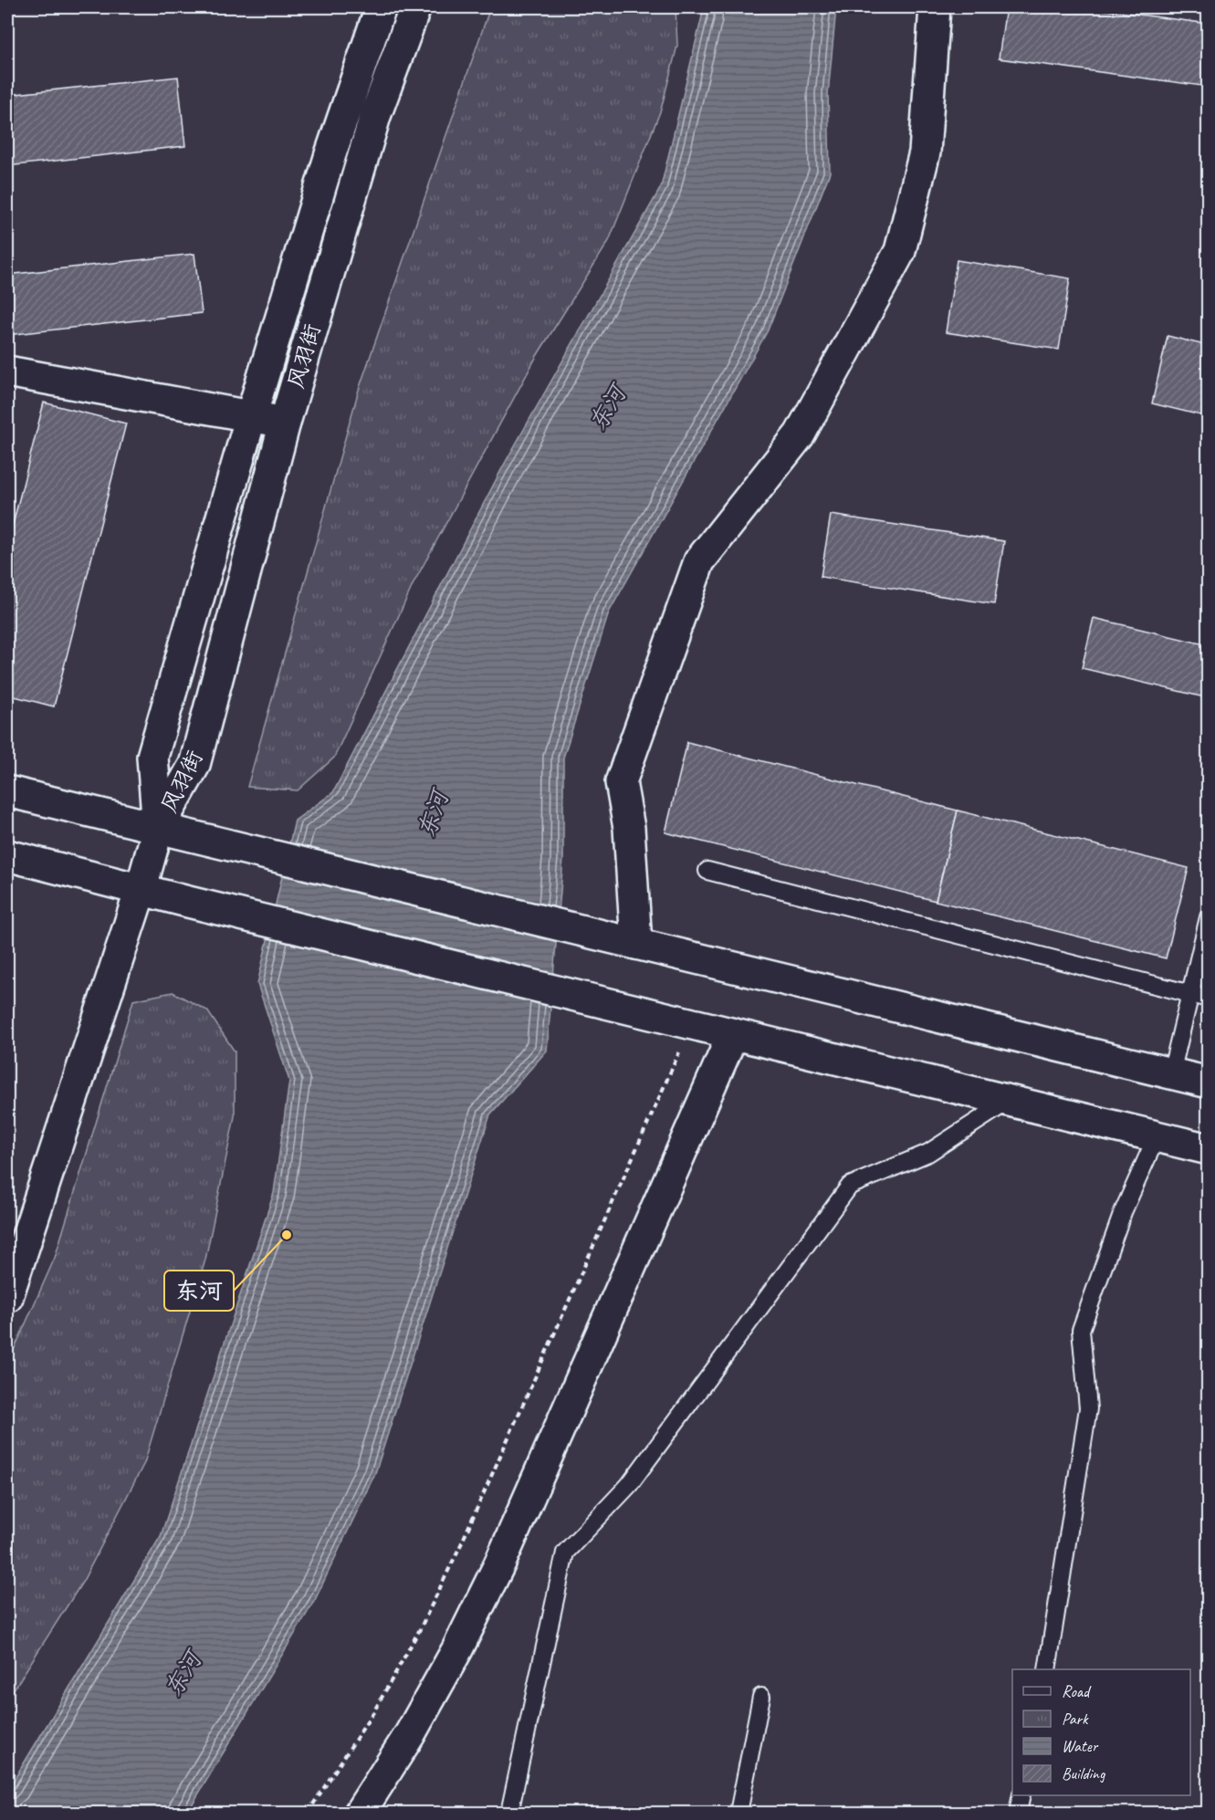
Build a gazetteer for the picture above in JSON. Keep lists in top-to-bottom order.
{
  "streets": {
    "street": ["风羽街"]
  },
  "water": ["东河"],
  "places": ["东河"],
  "legend": [
    "Road",
    "Park",
    "Water",
    "Building"
  ]
}
